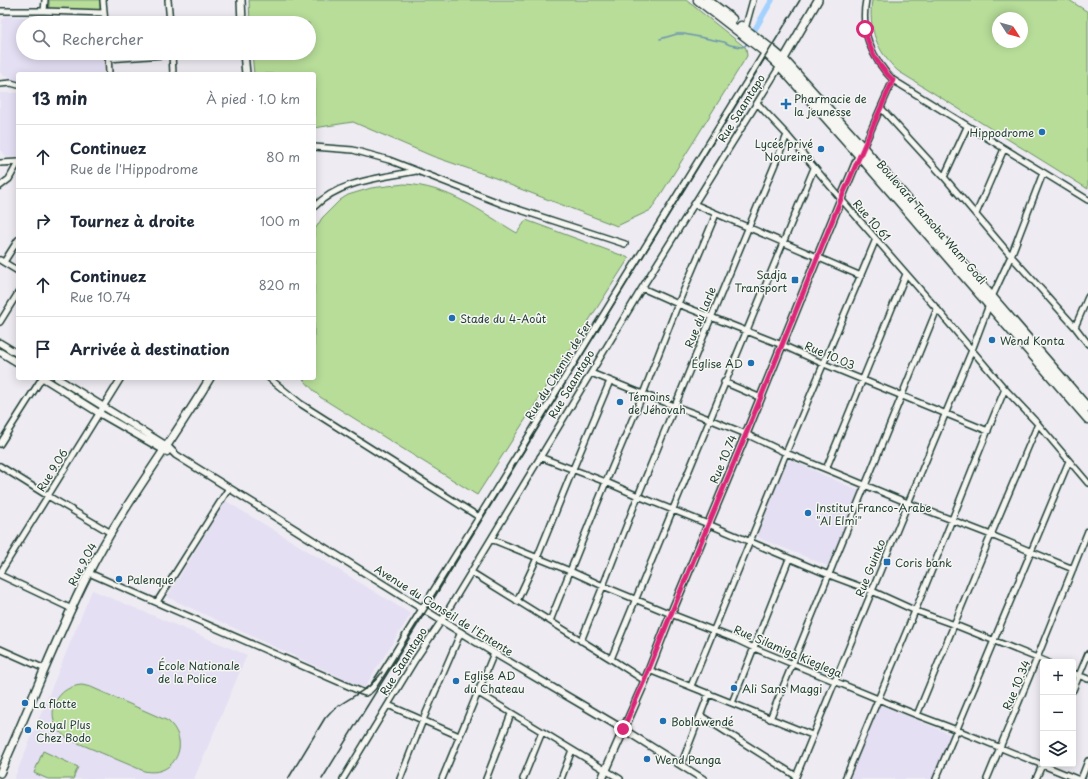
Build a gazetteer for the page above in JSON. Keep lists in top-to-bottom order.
{
  "streets": {
    "main road": [
      "Rue Saamtapo",
      "Boulevard Tansoba Wam-Godi",
      "Rue 10.74",
      "Rue 9.04"
    ],
    "street": [
      "Rue 10.61",
      "Rue du Larle",
      "Rue 10.03",
      "Rue du Chemin de Fer",
      "Rue 9.06",
      "Rue Guinko",
      "Avenue du Conseil de l'Entente",
      "Rue Silamiga Kieglega",
      "Rue 10.34"
    ]
  },
  "crossings": [
    ["Rue Saamtapo", "Rue 10.61"],
    ["Rue Saamtapo", "Boulevard Tansoba Wam-Godi"],
    ["Rue Saamtapo", "Rue 10.03"],
    ["Rue Saamtapo", "Avenue du Conseil de l'Entente"],
    ["Rue Saamtapo", "Rue Silamiga Kieglega"],
    ["Rue 10.61", "Rue du Larle"],
    ["Rue 10.61", "Rue 10.74"],
    ["Rue 10.61", "Rue Guinko"],
    ["Boulevard Tansoba Wam-Godi", "Rue du Chemin de Fer"],
    ["Boulevard Tansoba Wam-Godi", "Rue 10.74"],
    ["Boulevard Tansoba Wam-Godi", "Rue Guinko"],
    ["Rue du Larle", "Rue 10.03"],
    ["Rue du Larle", "Rue Silamiga Kieglega"],
    ["Rue 10.03", "Rue 10.74"],
    ["Rue 10.03", "Rue Guinko"],
    ["Rue du Chemin de Fer", "Avenue du Conseil de l'Entente"],
    ["Rue 10.74", "Avenue du Conseil de l'Entente"],
    ["Rue 10.74", "Rue Silamiga Kieglega"],
    ["Rue 9.06", "Avenue du Conseil de l'Entente"],
    ["Rue 9.04", "Avenue du Conseil de l'Entente"],
    ["Rue Guinko", "Rue Silamiga Kieglega"],
    ["Rue Silamiga Kieglega", "Rue 10.34"]
  ],
  "places": {
    "health": ["Pharmacie de la jeunesse"],
    "other": [
      "Hippodrome",
      "Lycée privé Noureine",
      "Stade du 4-Août",
      "Wend Konta",
      "Église AD",
      "Témoins de Jéhovah",
      "Institut Franco-Arabe \"Al Elmi\"",
      "Palenque",
      "École Nationale de la Police",
      "Eglise AD du Chateau",
      "Ali Sans Maggi",
      "La flotte",
      "Boblawendé",
      "Royal Plus Chez Bodo",
      "Wend Panga"
    ],
    "transit": ["Sadja Transport", "Coris bank"]
  },
  "north": "bottom right",
  "page": {
    "search": "Rechercher",
    "heading": ["13 min", "À pied · 1.0 km"],
    "list": [
      ["Continuez", "Rue de l'Hippodrome", "80 m"],
      ["Tournez à droite", "100 m"],
      ["Continuez", "Rue 10.74", "820 m"],
      "Arrivée à destination"
    ],
    "map_buttons": ["+", "−"]
  }
}
